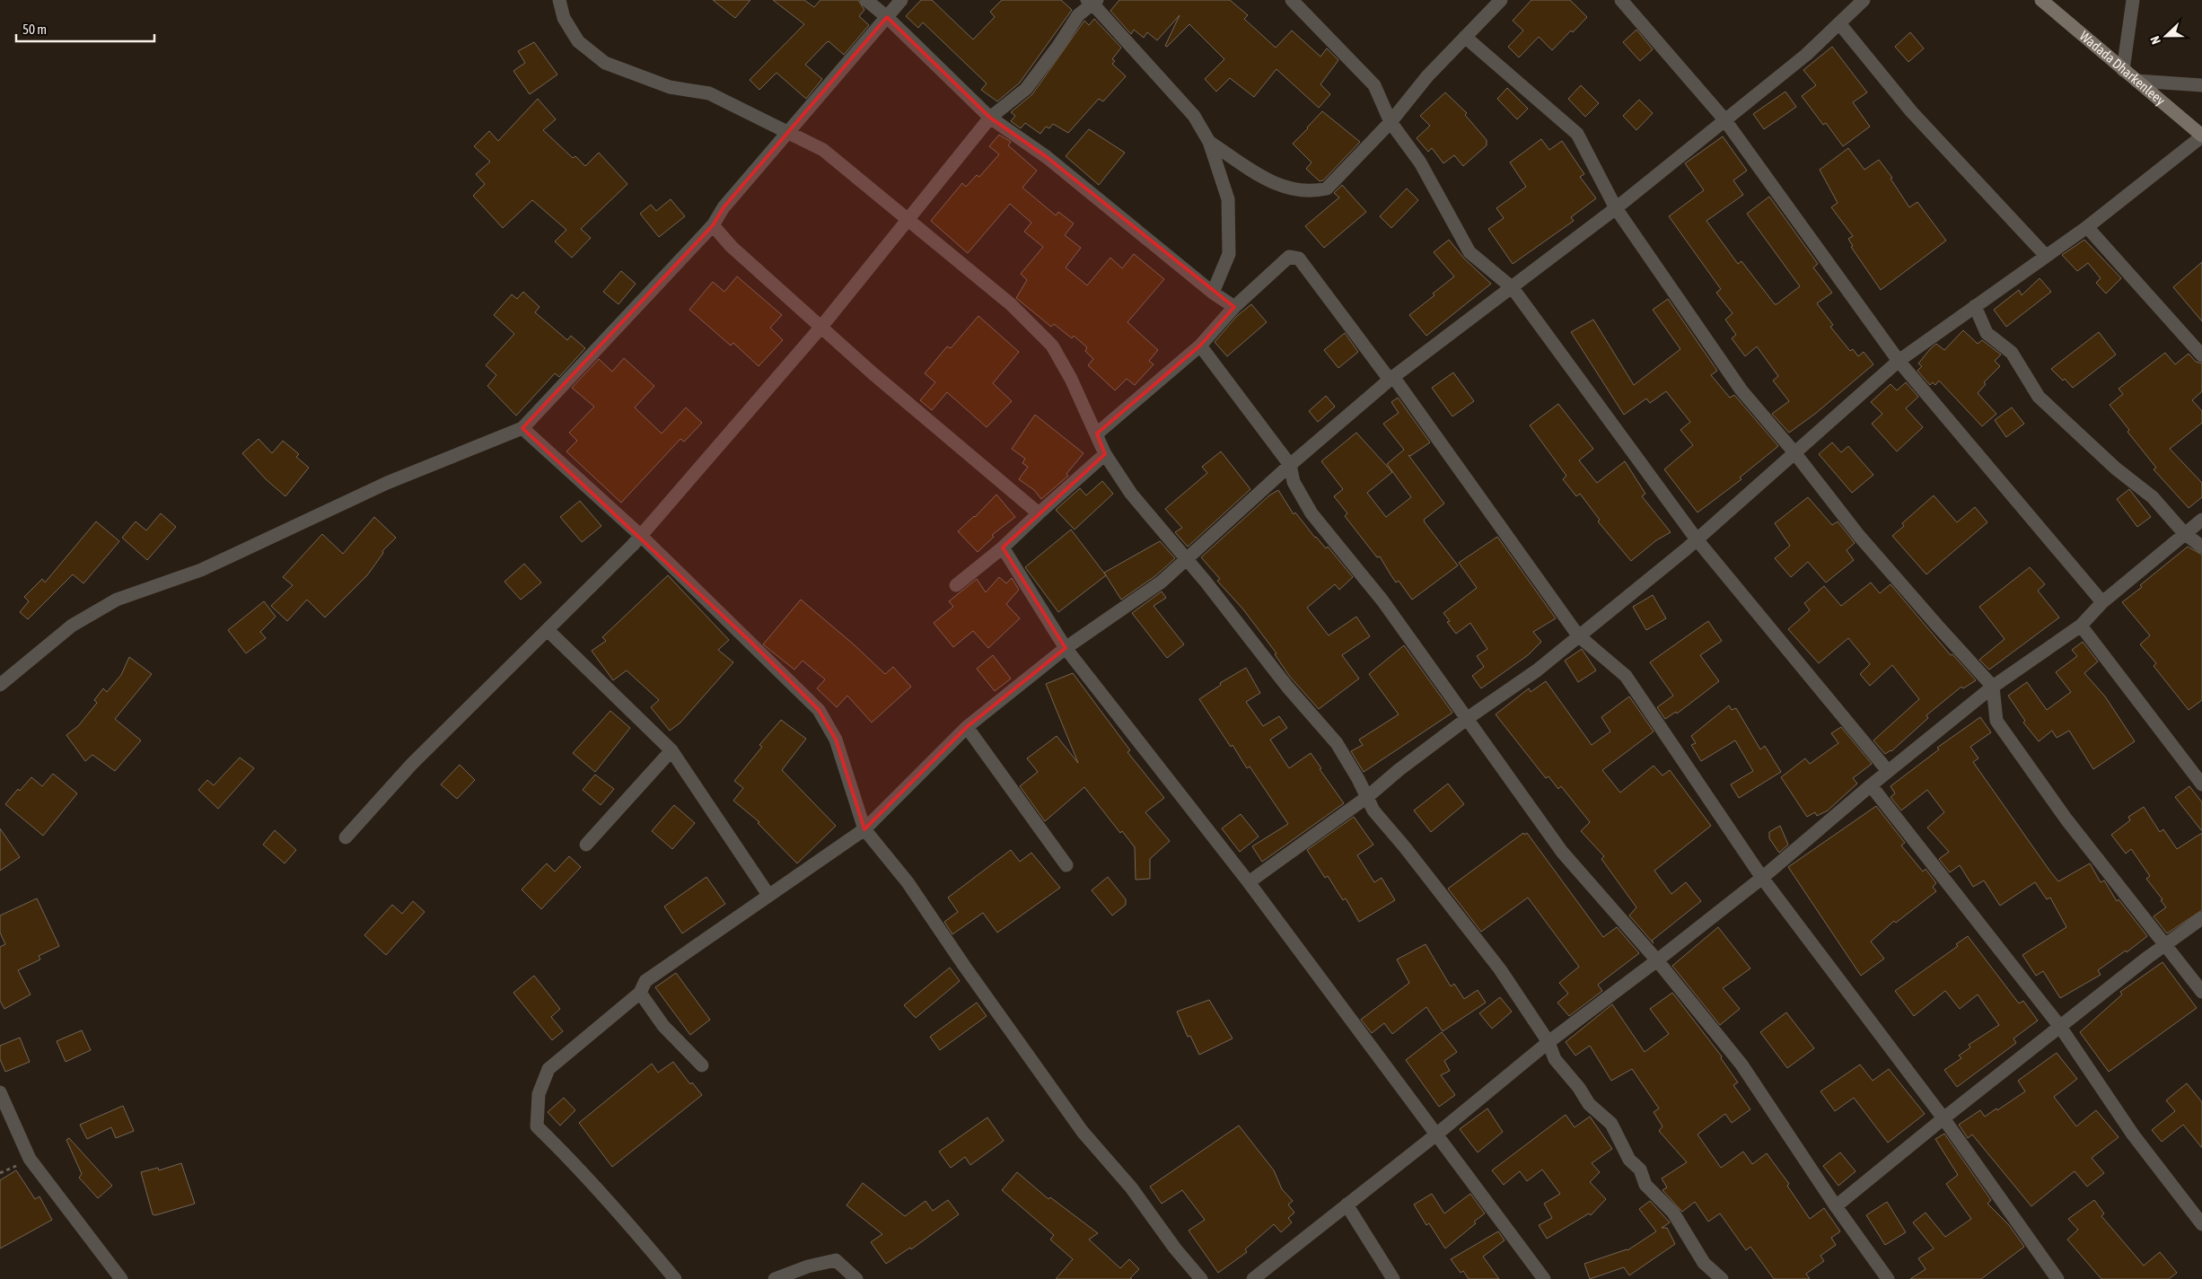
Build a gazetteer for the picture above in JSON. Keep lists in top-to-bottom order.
{
  "streets": {
    "main road": ["Wadada Dharkenleey"]
  },
  "scale_bar": "50 m",
  "north": "left"
}
